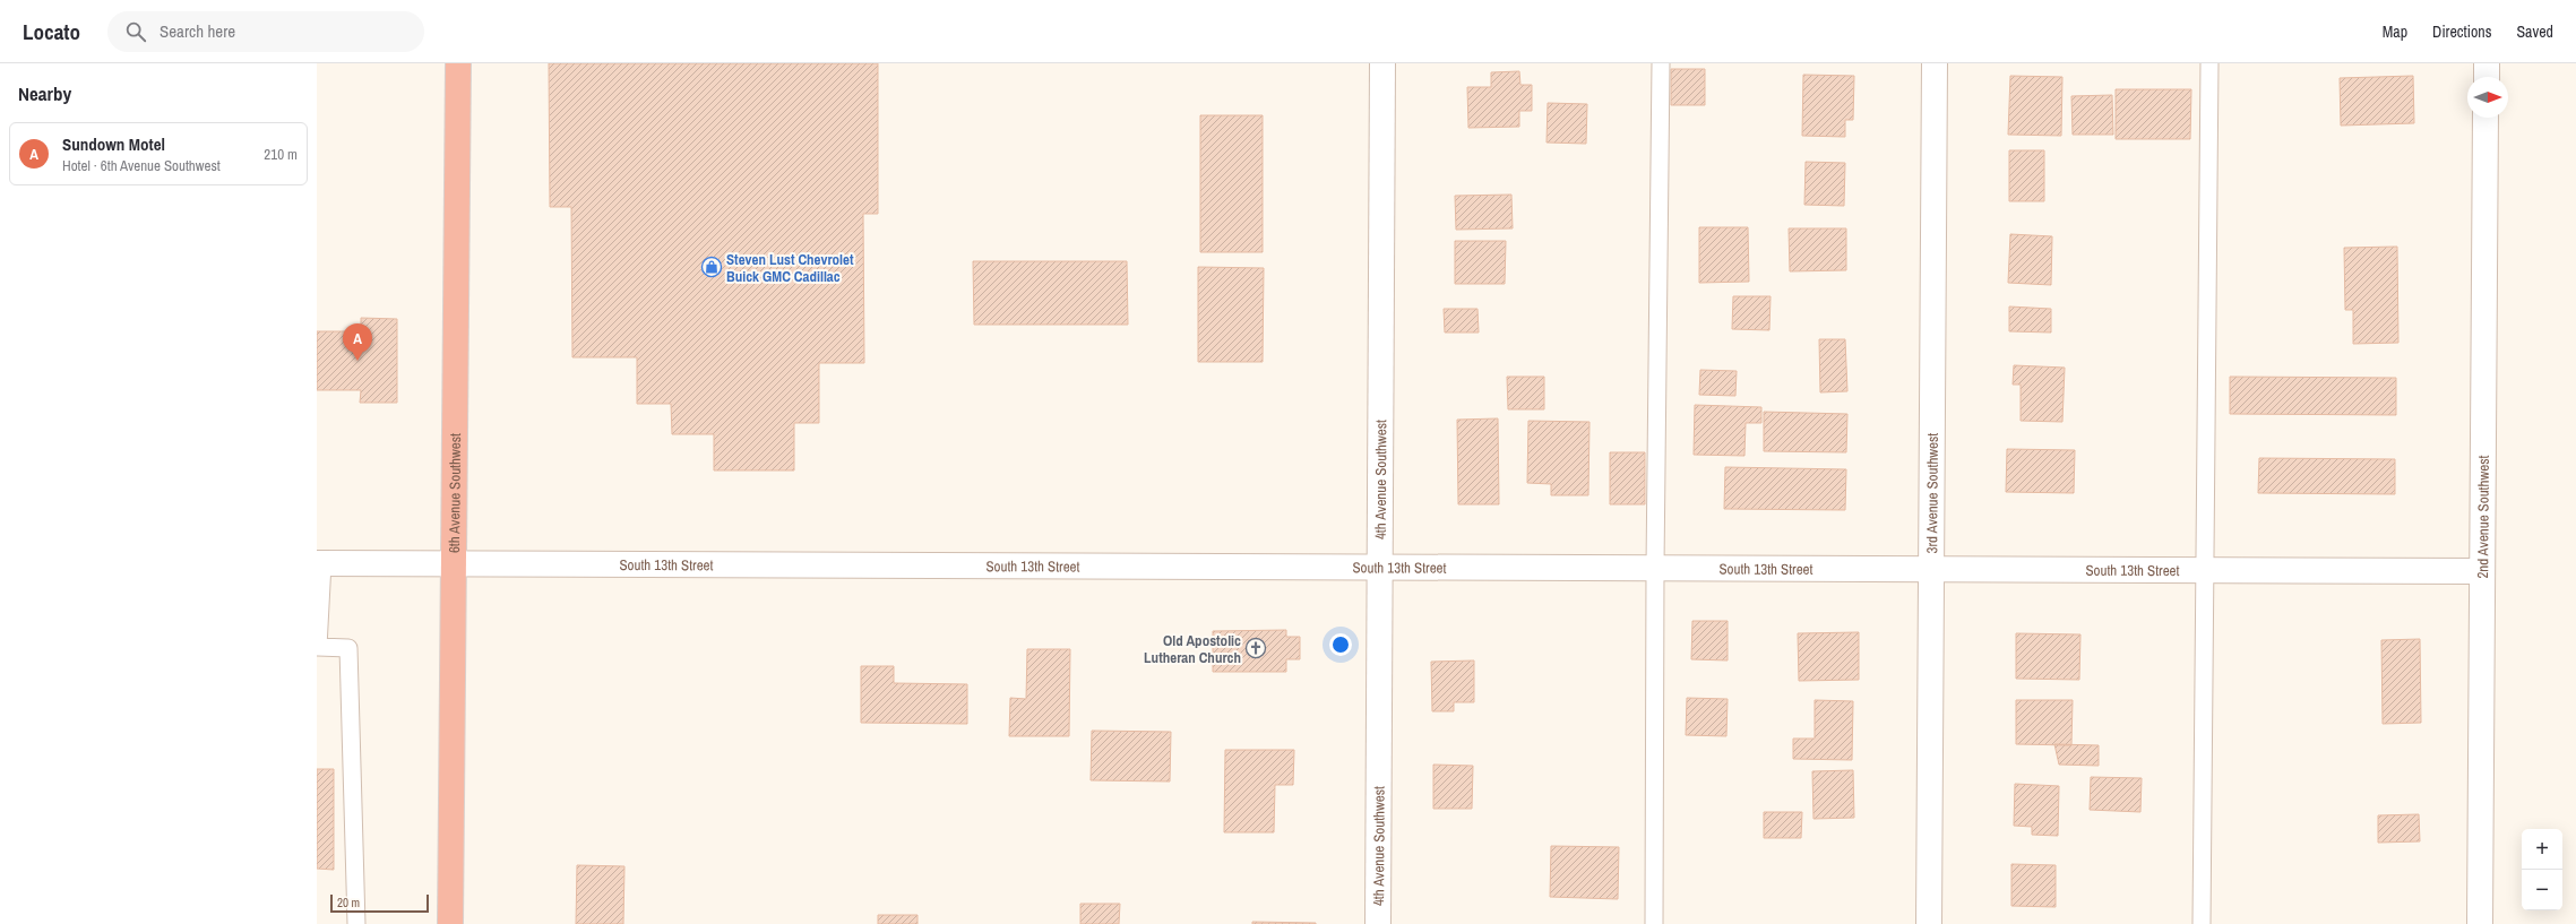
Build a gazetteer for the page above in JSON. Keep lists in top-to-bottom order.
{
  "streets": {
    "highway": ["6th Avenue Southwest"],
    "street": [
      "4th Avenue Southwest",
      "3rd Avenue Southwest",
      "2nd Avenue Southwest",
      "South 13th Street"
    ]
  },
  "crossings": [
    ["4th Avenue Southwest", "South 13th Street"],
    ["3rd Avenue Southwest", "South 13th Street"],
    ["6th Avenue Southwest", "South 13th Street"],
    ["2nd Avenue Southwest", "South 13th Street"]
  ],
  "places": {
    "shop": ["Steven Lust Chevrolet Buick GMC Cadillac"],
    "church": ["Old Apostolic Lutheran Church"]
  },
  "scale_bar": "20 m",
  "north": "right",
  "page": {
    "header": "Locato",
    "search": "Search here",
    "nav": ["Map", "Directions", "Saved"],
    "heading": "Nearby",
    "list": [
      {
        "mark": "A",
        "name": "Sundown Motel",
        "note": "Hotel · 6th Avenue Southwest",
        "value": "210 m"
      }
    ],
    "pins": "A",
    "map_buttons": ["+", "−"],
    "scale": "20 m"
  }
}
